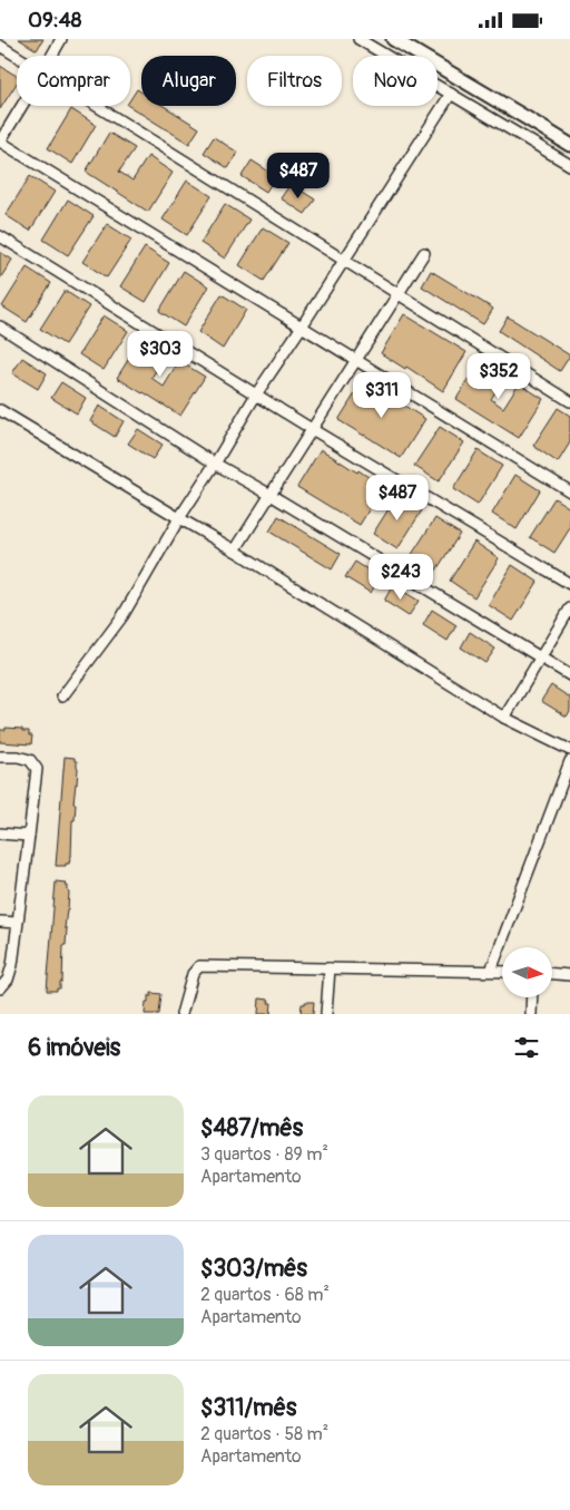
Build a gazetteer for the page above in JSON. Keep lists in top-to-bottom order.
{
  "north": "right",
  "page": {
    "status": "09:48",
    "chip": [
      "Comprar",
      "Alugar",
      "Filtros",
      "Novo"
    ],
    "price": [
      "$487",
      "$303",
      "$352",
      "$311",
      "$487",
      "$243"
    ],
    "heading": "6 imóveis",
    "list": [
      {
        "name": "$487/mês",
        "note": "3 quartos · 89 m² · Apartamento"
      },
      {
        "name": "$303/mês",
        "note": "2 quartos · 68 m² · Apartamento"
      },
      {
        "name": "$311/mês",
        "note": "2 quartos · 58 m² · Apartamento"
      }
    ]
  }
}
